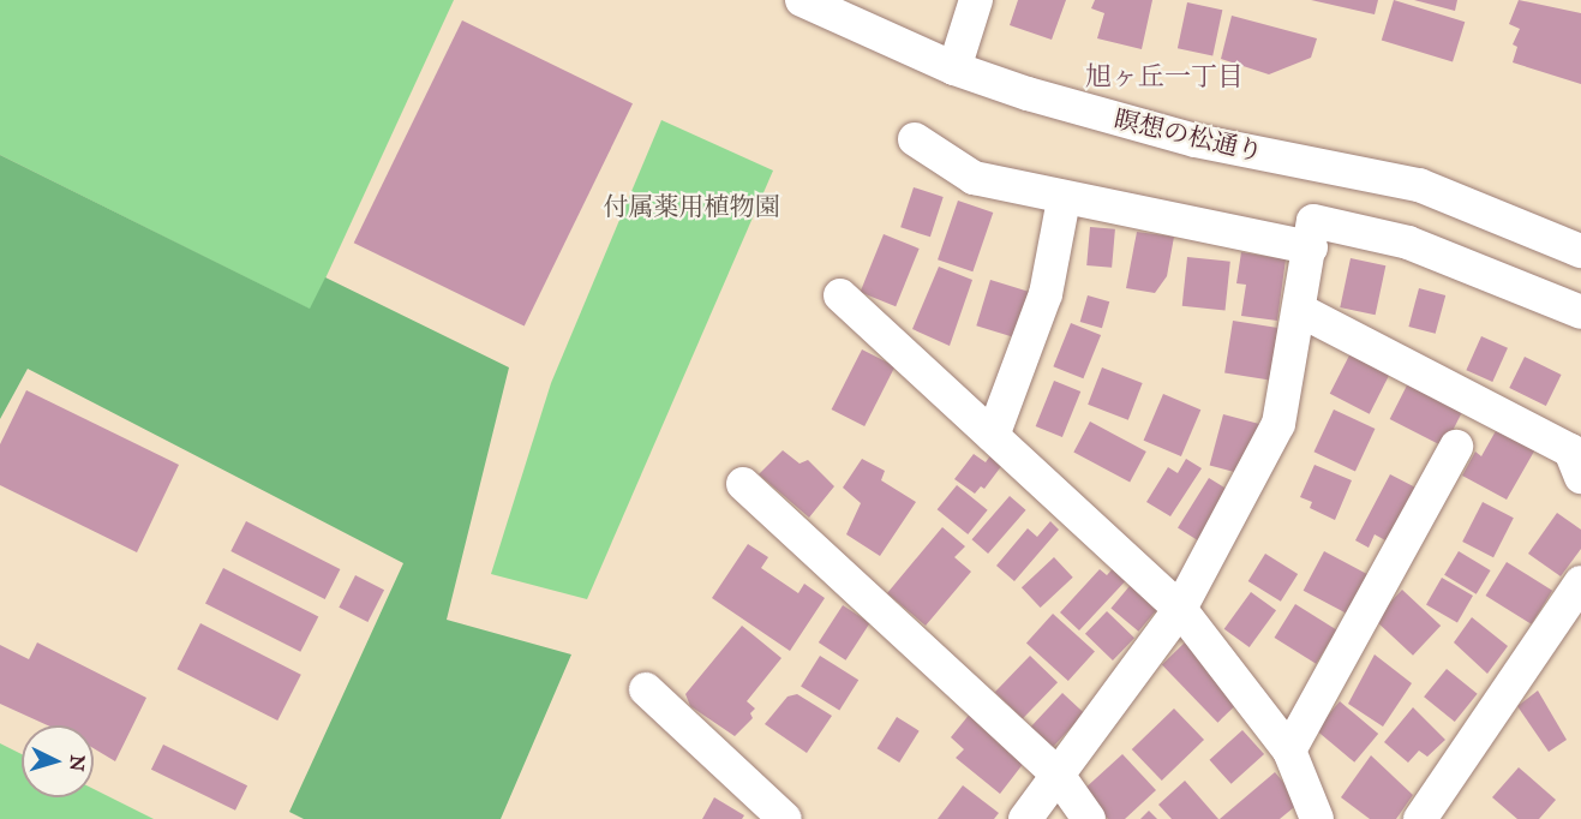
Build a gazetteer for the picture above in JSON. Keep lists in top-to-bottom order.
{
  "streets": {
    "street": ["瞑想の松通り"]
  },
  "districts": ["旭ヶ丘一丁目"],
  "parks": ["付属薬用植物園"],
  "north": "right"
}
